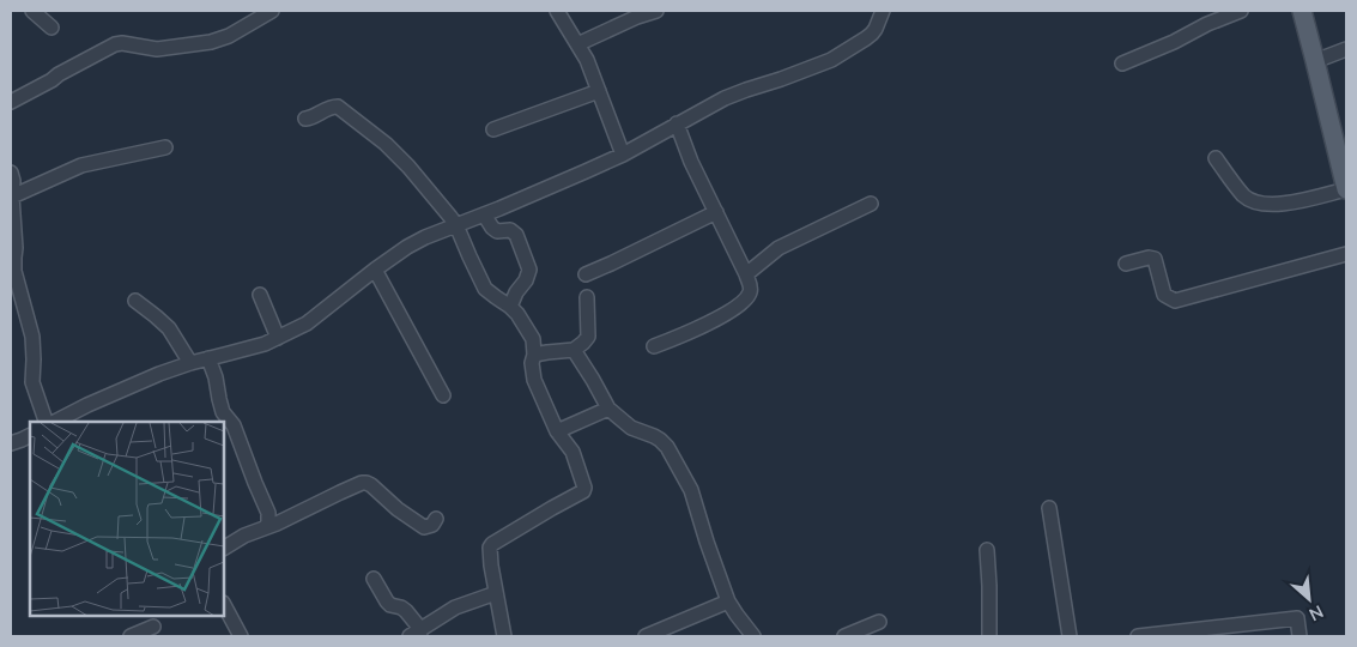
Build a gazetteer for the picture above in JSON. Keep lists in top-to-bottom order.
{
  "north": "bottom right"
}
